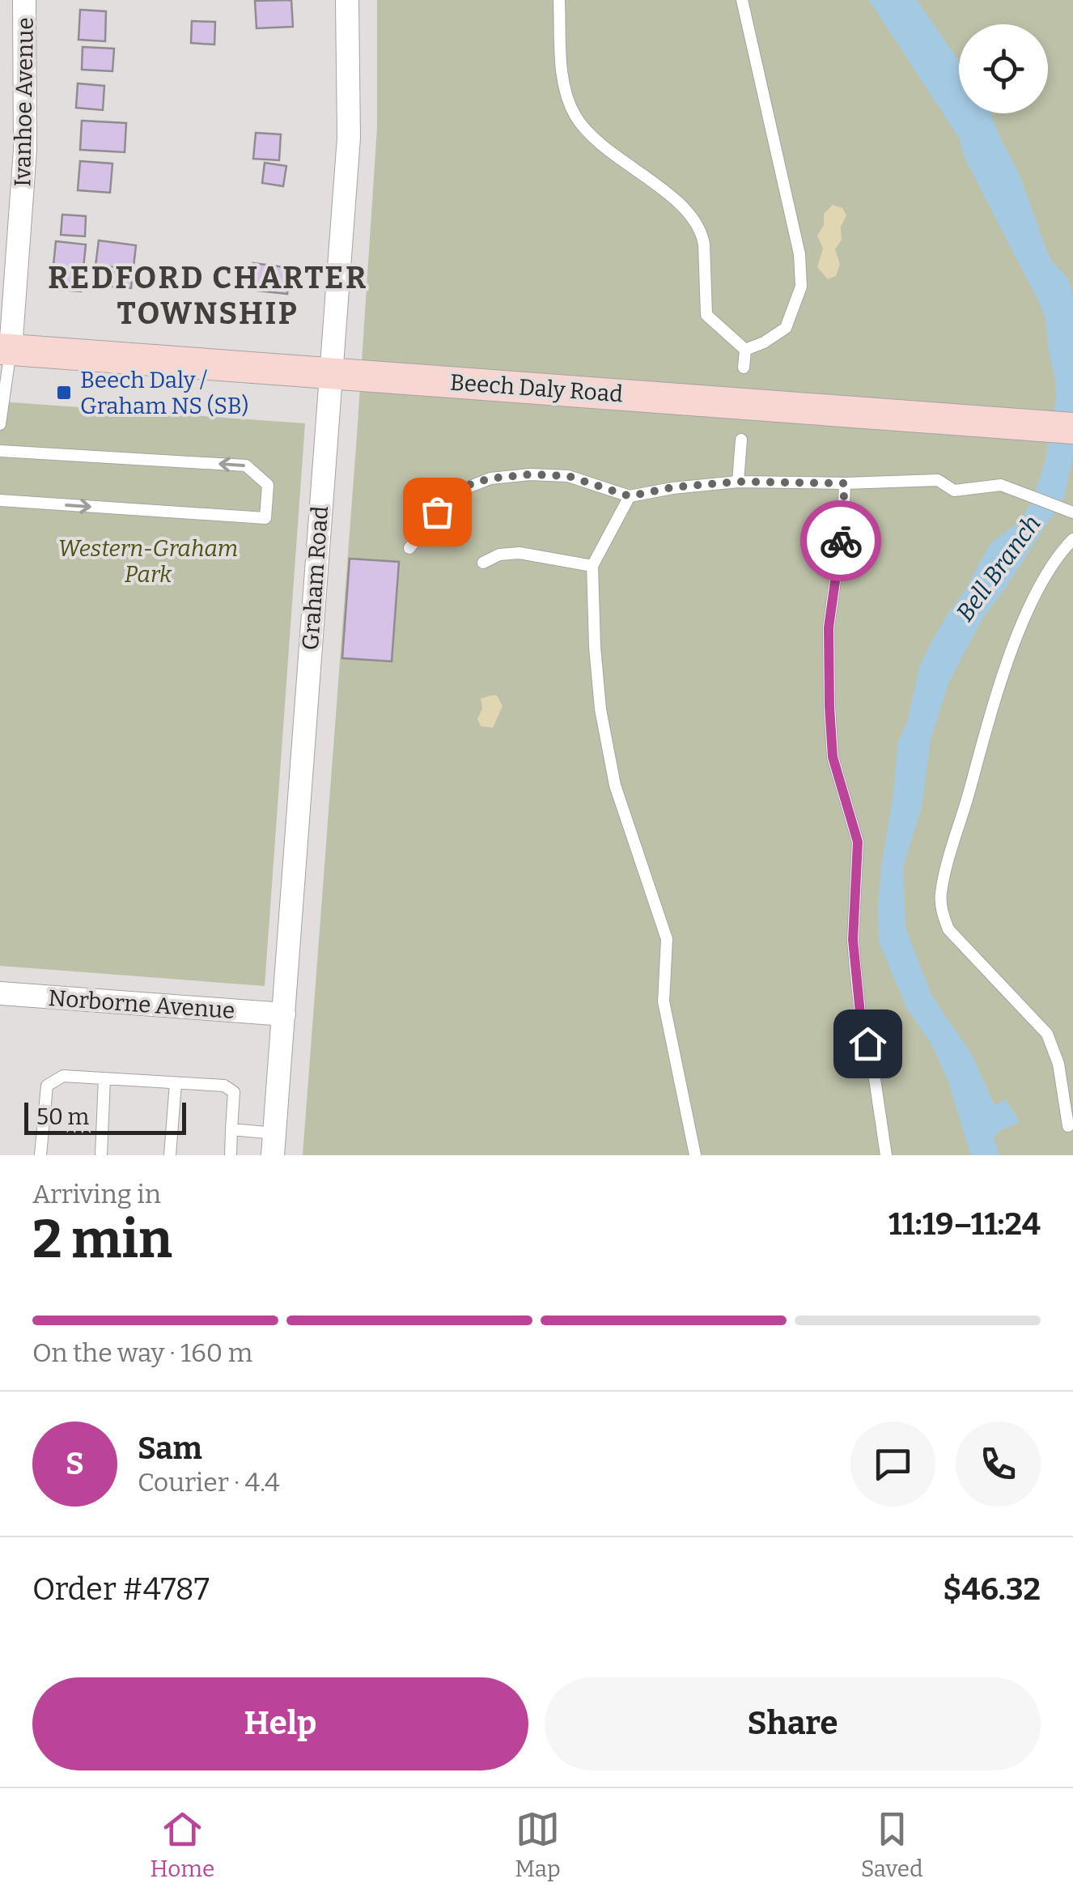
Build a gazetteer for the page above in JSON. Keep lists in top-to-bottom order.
{
  "streets": {
    "main road": ["Beech Daly Road"],
    "street": ["Ivanhoe Avenue", "Graham Road", "Norborne Avenue"]
  },
  "crossings": [
    ["Ivanhoe Avenue", "Beech Daly Road"],
    ["Beech Daly Road", "Graham Road"],
    ["Graham Road", "Norborne Avenue"]
  ],
  "districts": ["REDFORD CHARTER TOWNSHIP"],
  "water": ["Bell Branch"],
  "parks": ["Western-Graham Park"],
  "places": {
    "transit": ["Beech Daly / Graham NS (SB)"]
  },
  "scale_bar": "50 m",
  "page": {
    "scale": "50 m",
    "heading": ["2 min", "Arriving in", "11:19–11:24"],
    "panel": [
      "Sam",
      "Courier · 4.4",
      "Order #4787",
      "$46.32"
    ],
    "bar": "On the way · 160 m",
    "round": "S",
    "buttons": ["Help", "Share"],
    "tabs": ["Home", "Map", "Saved"]
  }
}
